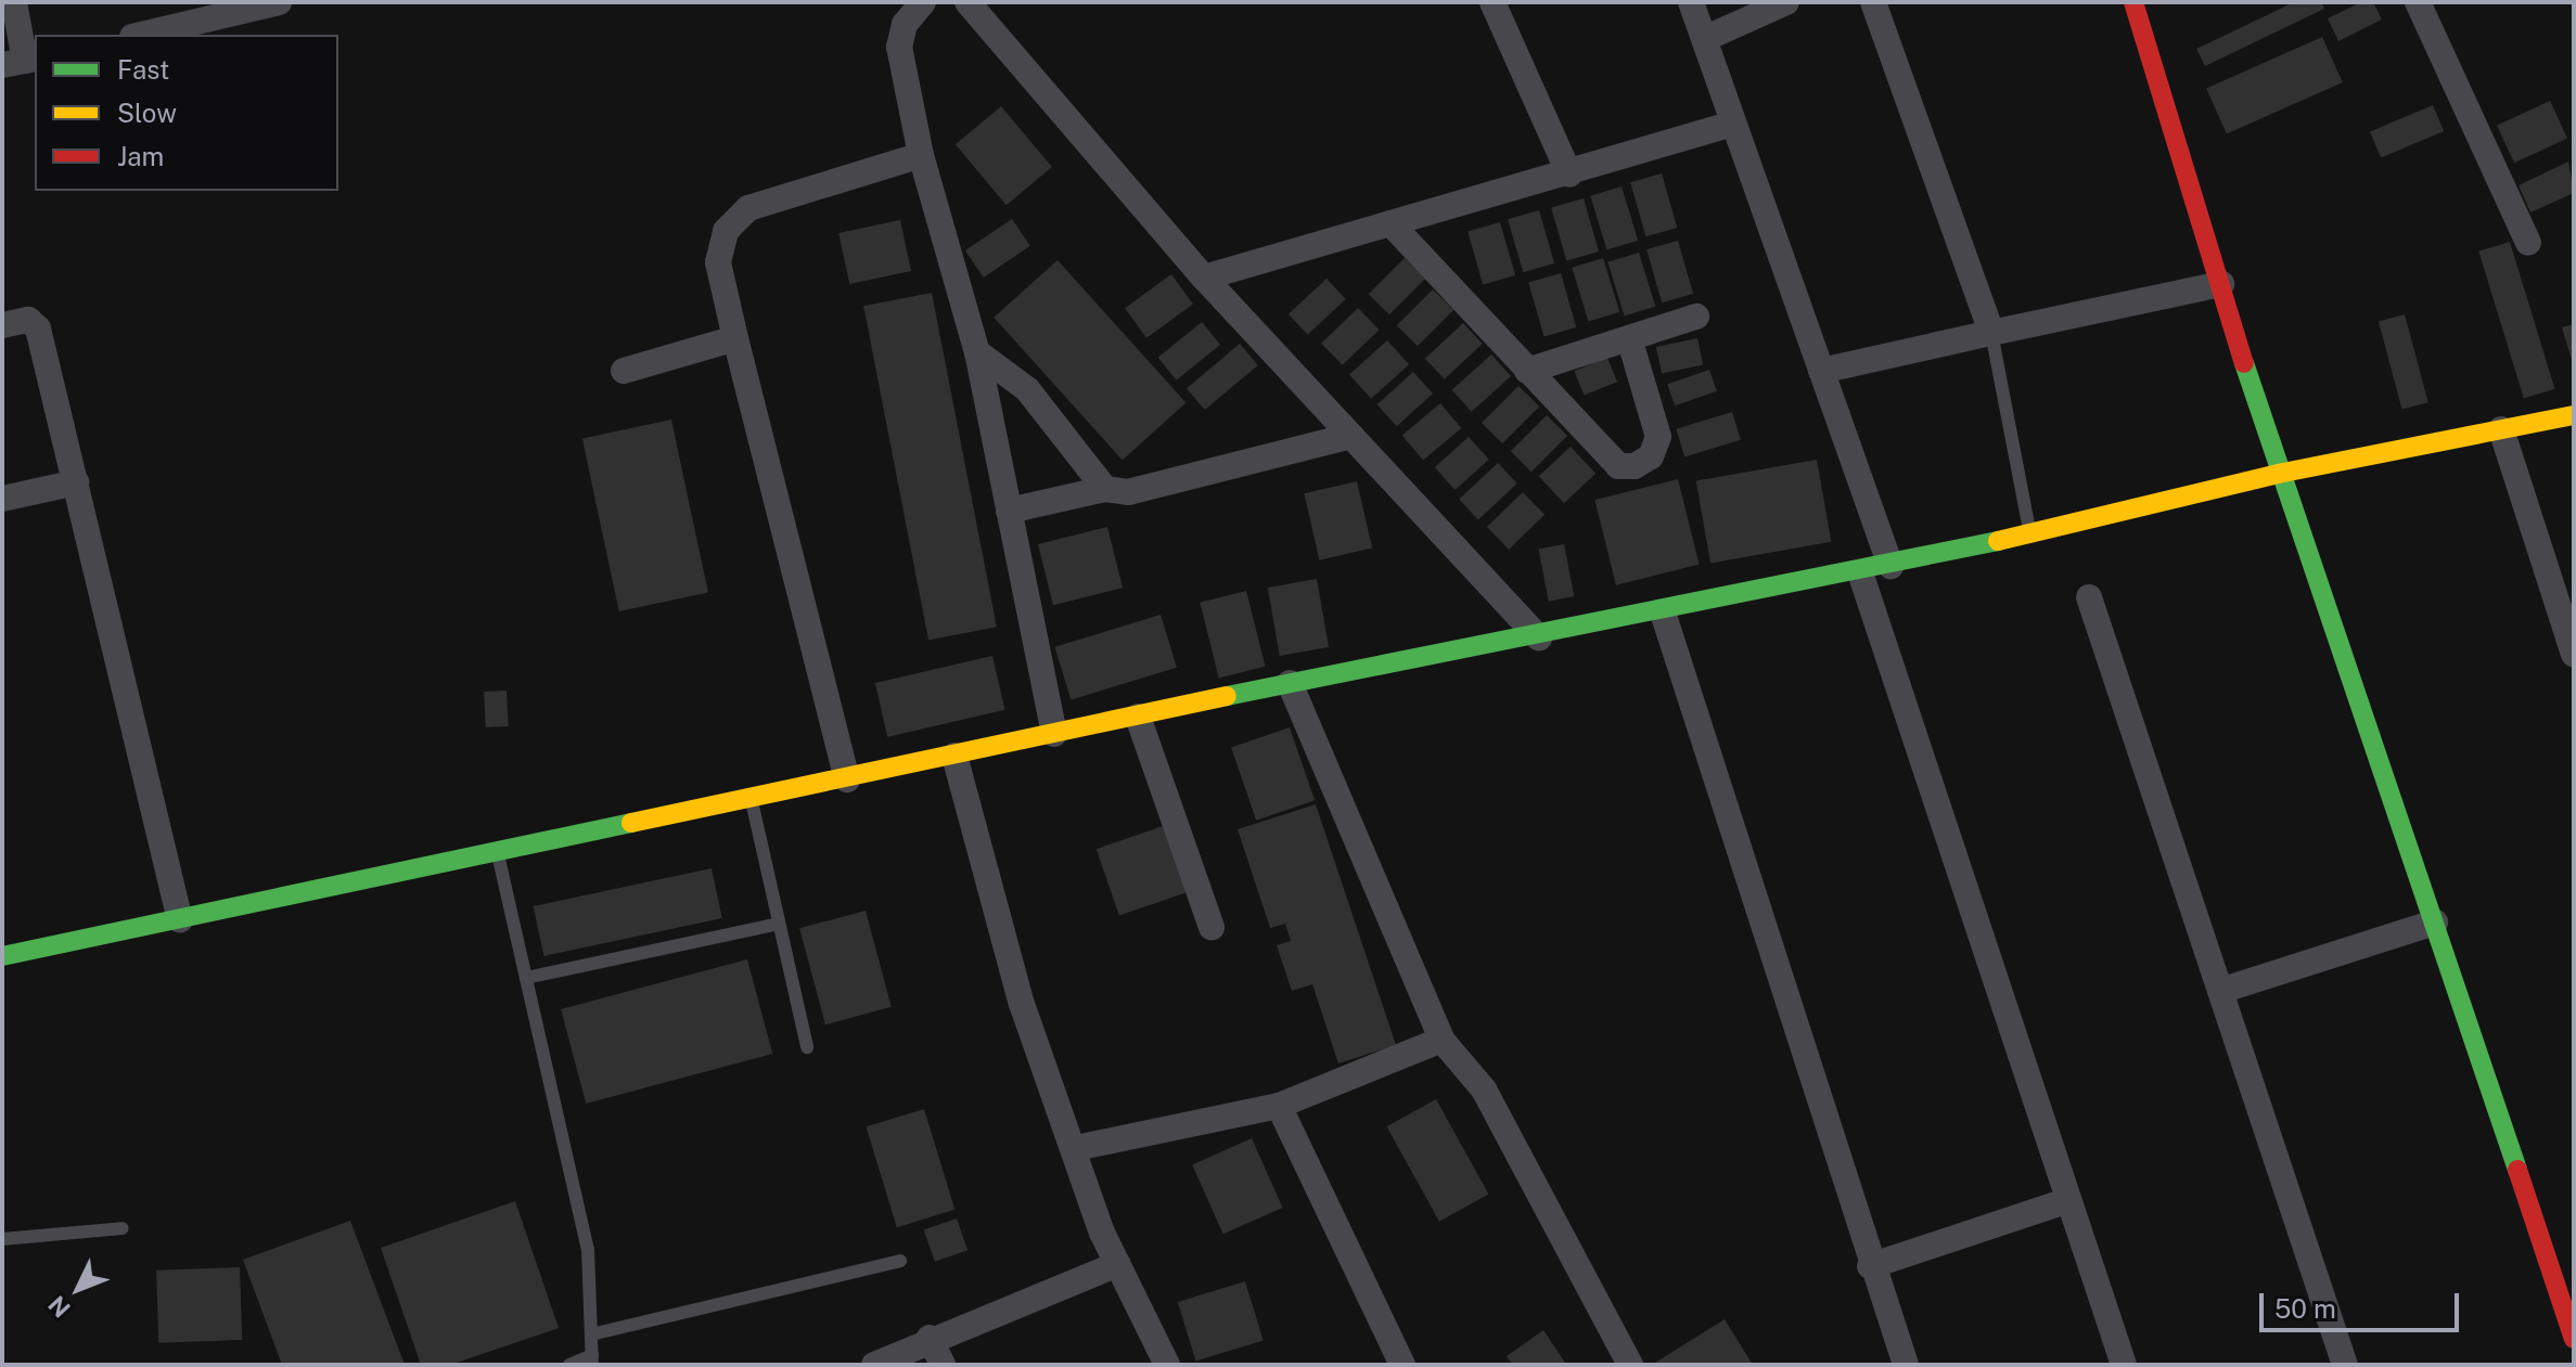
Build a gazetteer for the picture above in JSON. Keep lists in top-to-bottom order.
{
  "legend": ["Fast", "Slow", "Jam"],
  "scale_bar": "50 m",
  "north": "bottom left"
}
